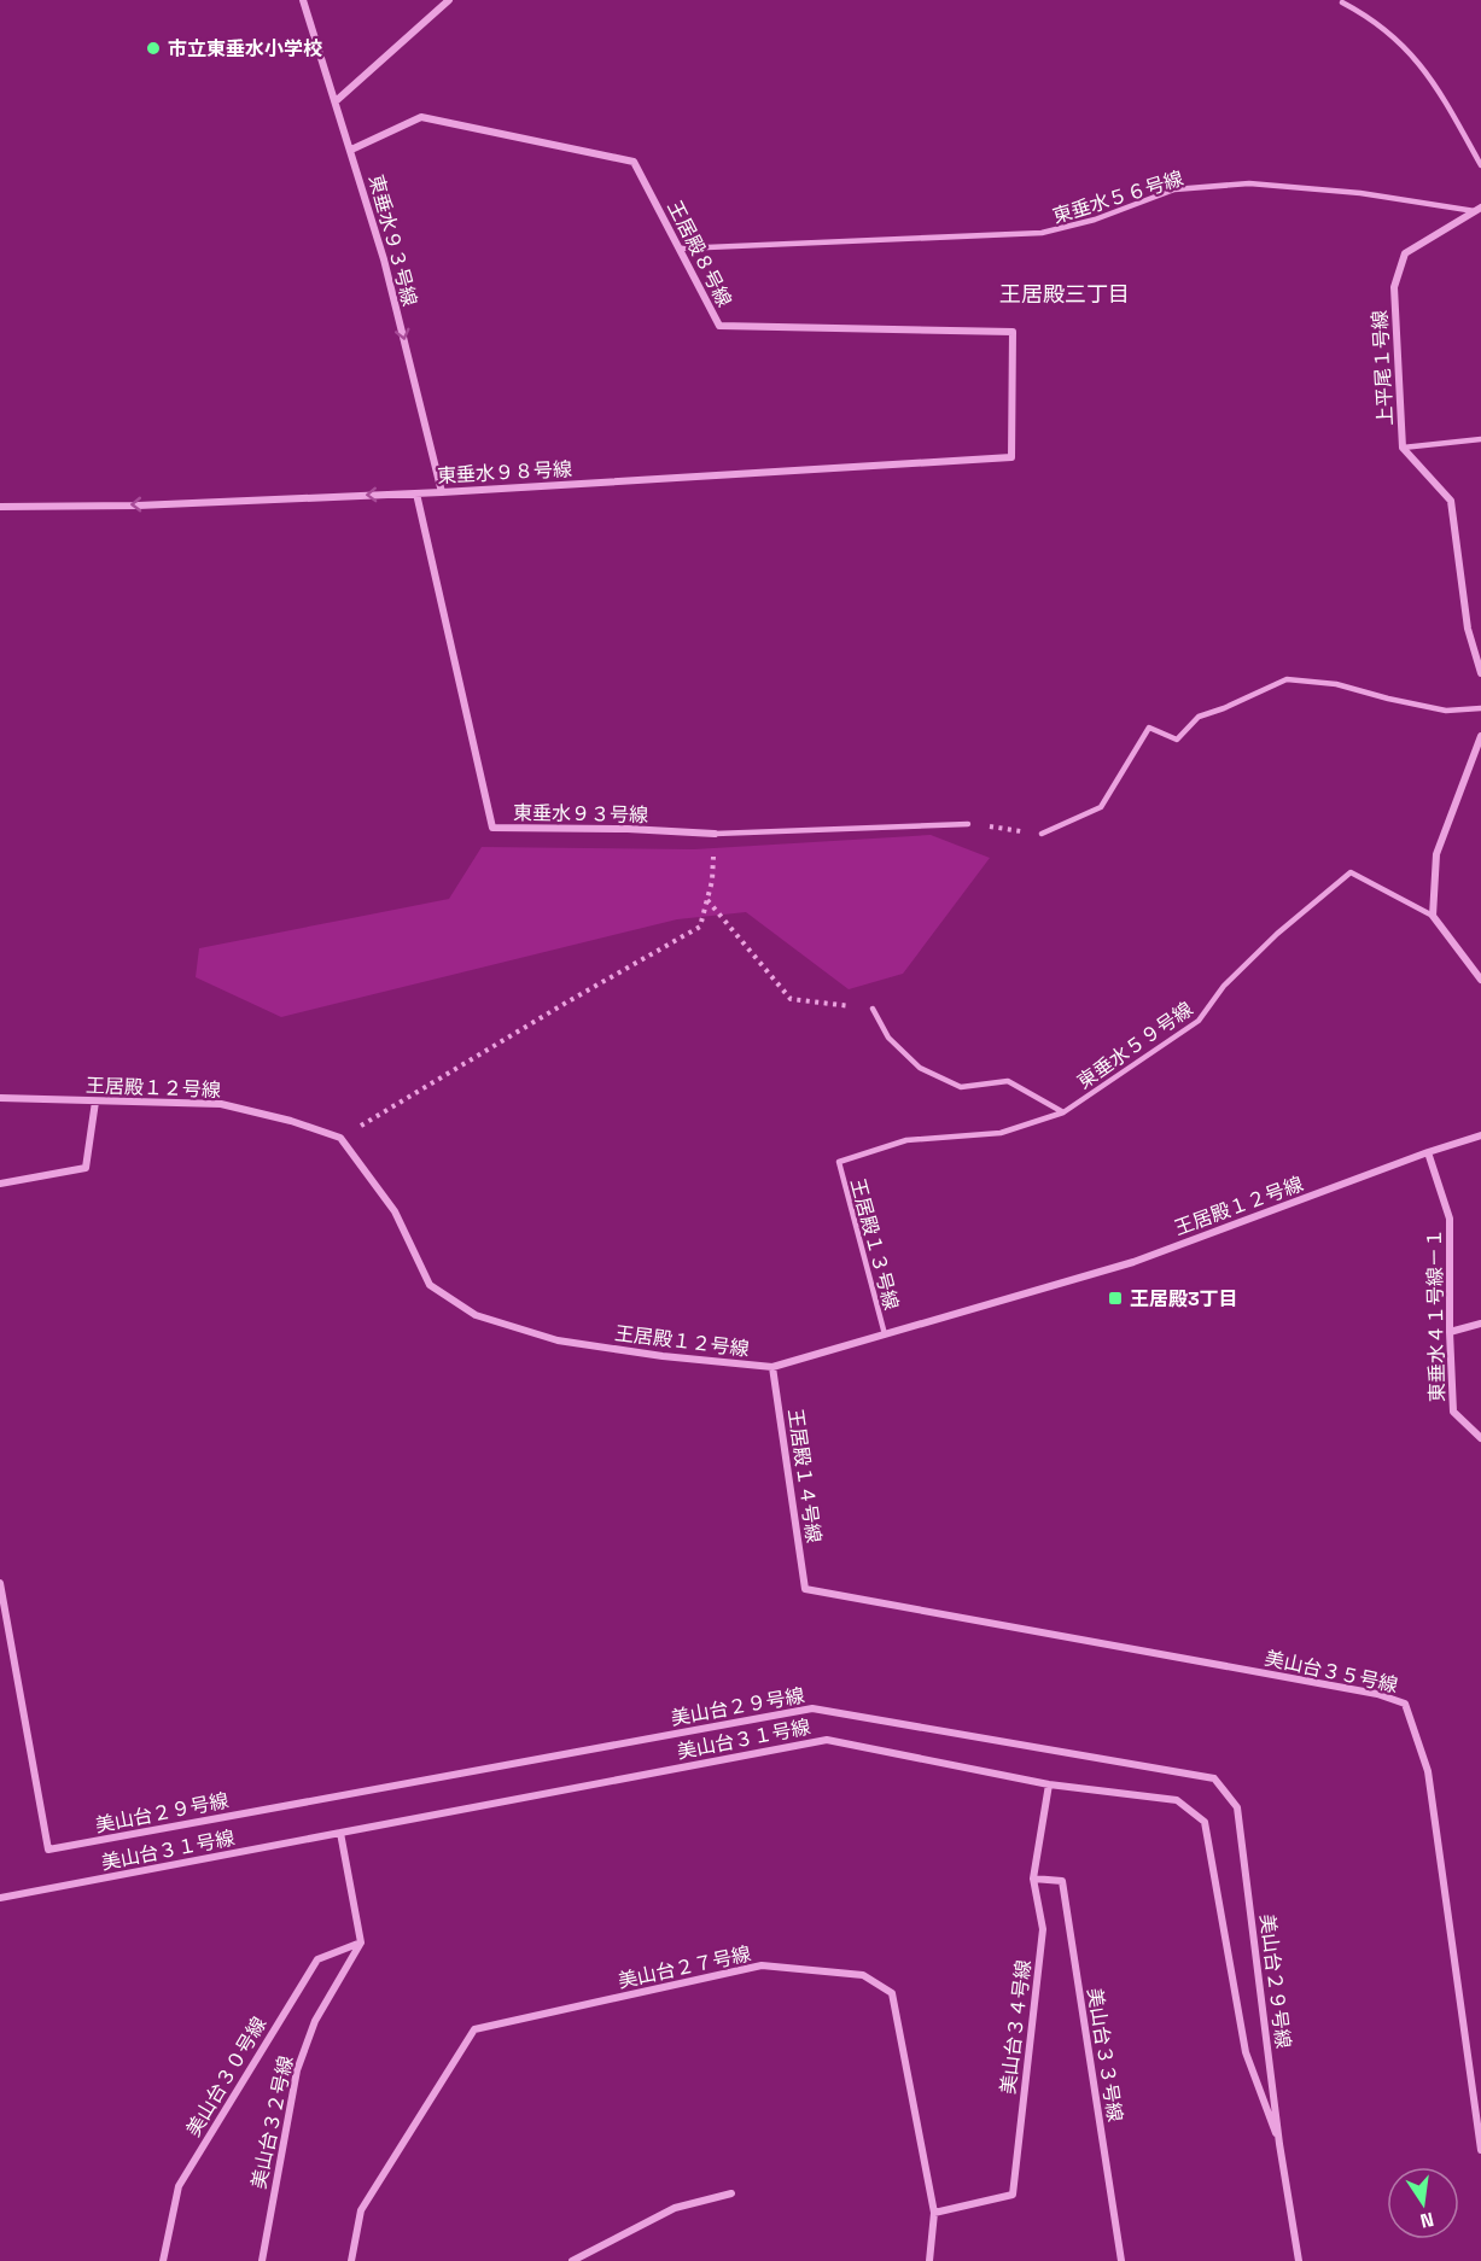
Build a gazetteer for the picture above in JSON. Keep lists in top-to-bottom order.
{
  "streets": {
    "street": [
      "東垂水９３号線",
      "王居殿８号線",
      "上平尾１号線",
      "東垂水９８号線",
      "王居殿１２号線",
      "東垂水４１号線－１",
      "王居殿１４号線",
      "美山台３５号線",
      "美山台２９号線",
      "美山台３１号線",
      "美山台２７号線",
      "美山台３４号線",
      "美山台３３号線",
      "美山台３０号線",
      "美山台３２号線"
    ],
    "lane": ["東垂水５６号線", "東垂水５９号線", "王居殿１３号線"]
  },
  "crossings": [
    ["東垂水５６号線", "王居殿８号線"],
    ["東垂水５６号線", "上平尾１号線"],
    ["東垂水９３号線", "王居殿８号線"],
    ["東垂水９３号線", "東垂水９８号線"],
    ["王居殿８号線", "東垂水９８号線"],
    ["東垂水５９号線", "王居殿１３号線"],
    ["王居殿１２号線", "王居殿１３号線"],
    ["王居殿１２号線", "東垂水４１号線－１"],
    ["王居殿１２号線", "王居殿１４号線"],
    ["王居殿１４号線", "美山台３５号線"],
    ["美山台２９号線", "美山台３１号線"],
    ["美山台３１号線", "美山台３４号線"],
    ["美山台２７号線", "美山台３４号線"],
    ["美山台３４号線", "美山台３３号線"],
    ["美山台３０号線", "美山台３２号線"]
  ],
  "one_way": ["東垂水９８号線"],
  "districts": ["王居殿三丁目"],
  "places": {
    "other": ["市立東垂水小学校"],
    "transit": ["王居殿3丁目"]
  },
  "north": "bottom"
}
